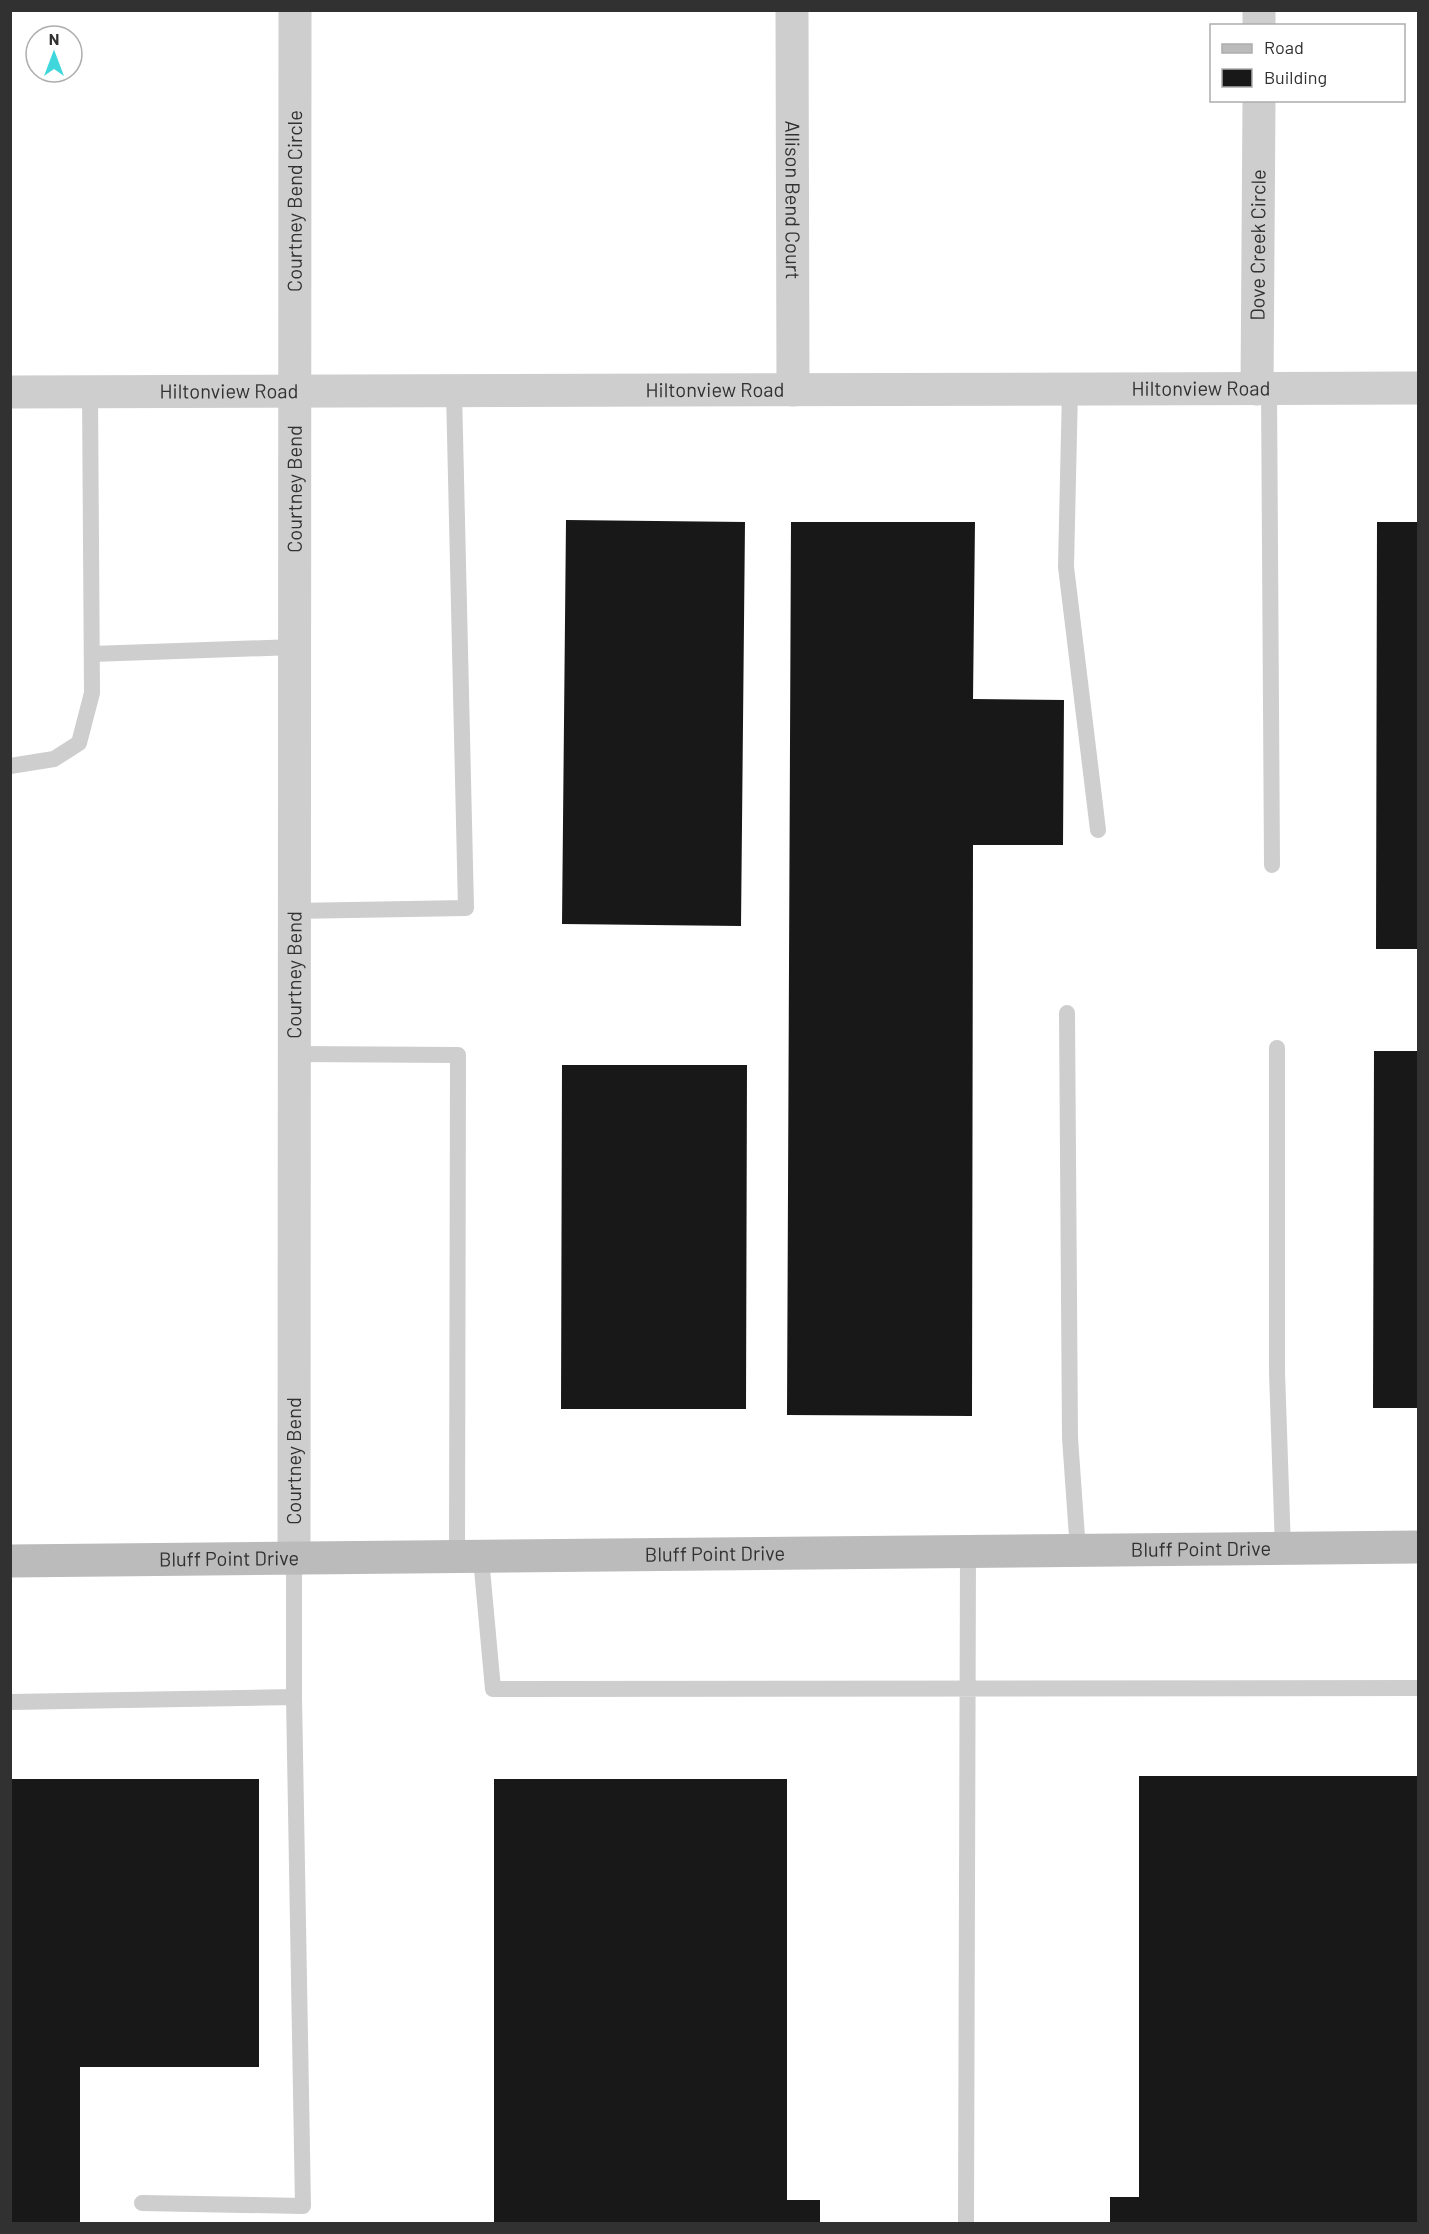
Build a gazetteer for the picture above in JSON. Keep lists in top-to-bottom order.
{
  "streets": {
    "street": [
      "Allison Bend Court",
      "Courtney Bend Circle",
      "Dove Creek Circle",
      "Hiltonview Road",
      "Courtney Bend",
      "Bluff Point Drive"
    ]
  },
  "crossings": [
    ["Allison Bend Court", "Hiltonview Road"],
    ["Courtney Bend Circle", "Hiltonview Road"],
    ["Courtney Bend Circle", "Courtney Bend"],
    ["Dove Creek Circle", "Hiltonview Road"],
    ["Hiltonview Road", "Courtney Bend"],
    ["Courtney Bend", "Bluff Point Drive"]
  ],
  "legend": ["Road", "Building"],
  "north": "top"
}
